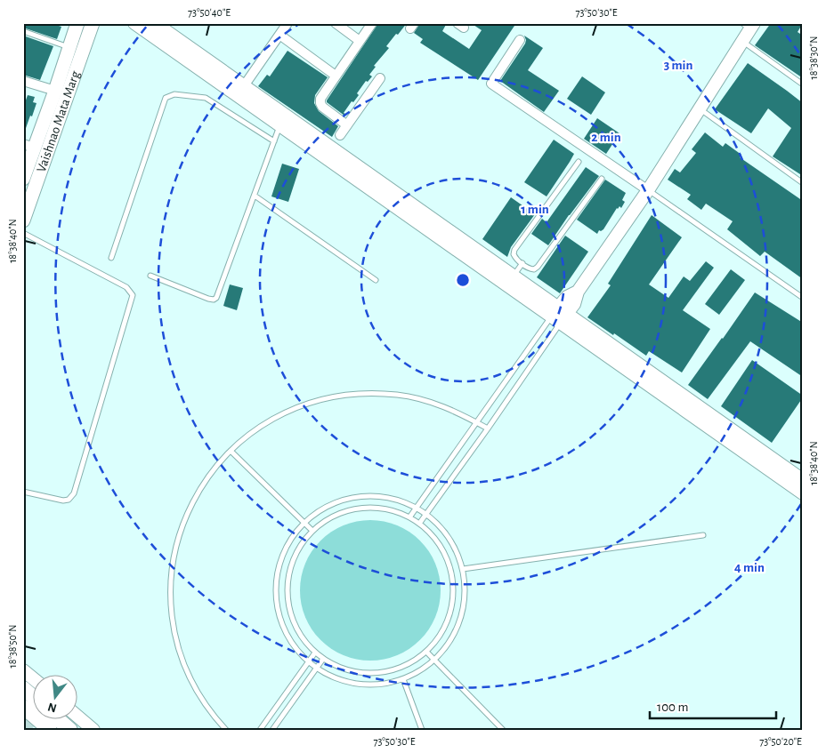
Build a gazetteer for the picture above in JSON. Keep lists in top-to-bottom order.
{
  "streets": {
    "main road": ["Vaishnao Mata Marg"]
  },
  "scale_bar": "100 m",
  "north": "bottom",
  "coordinates": [
    "73°50'40\"E",
    "73°50'30\"E",
    "18°38'30\"N",
    "18°38'40\"N",
    "18°38'50\"N",
    "73°50'20\"E"
  ],
  "rings": [
    "3 min",
    "2 min",
    "1 min",
    "4 min"
  ]
}
